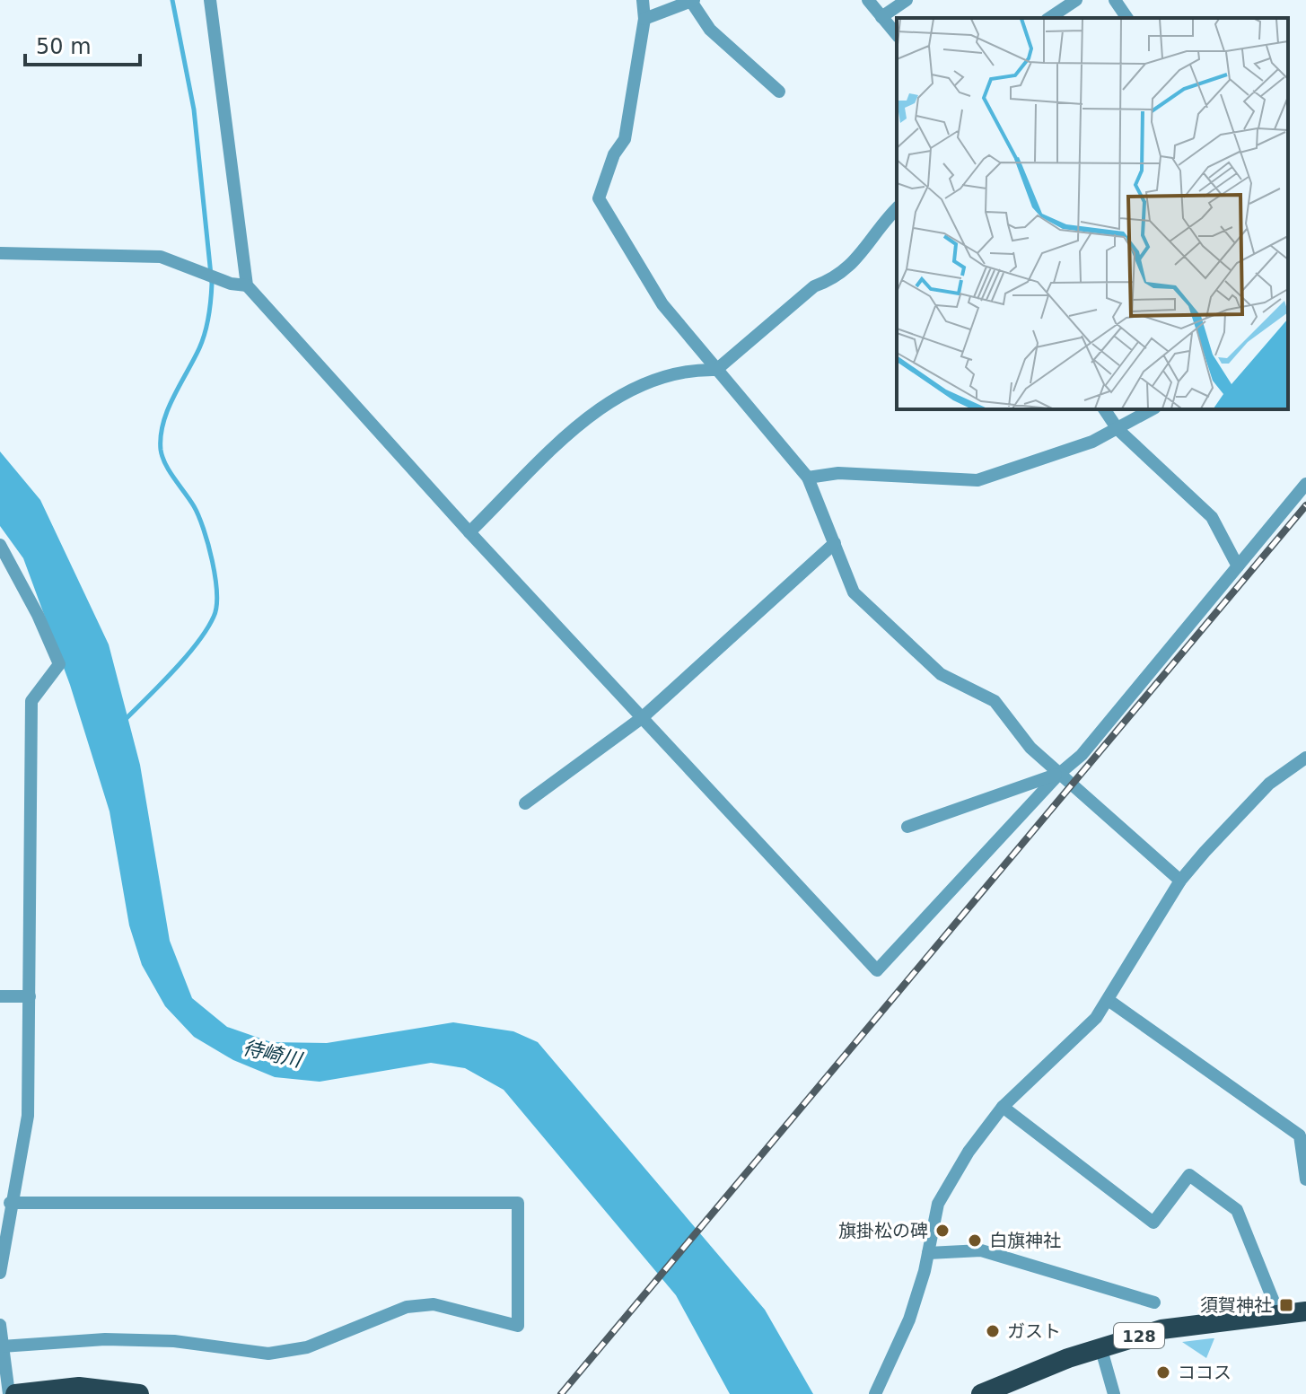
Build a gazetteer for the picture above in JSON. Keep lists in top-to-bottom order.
{
  "streets": {
    "highway": ["128"]
  },
  "water": ["待崎川"],
  "places": {
    "other": [
      "旗掛松の碑",
      "白旗神社",
      "ガスト",
      "ココス"
    ],
    "transit": ["須賀神社"]
  },
  "scale_bar": "50 m"
}
